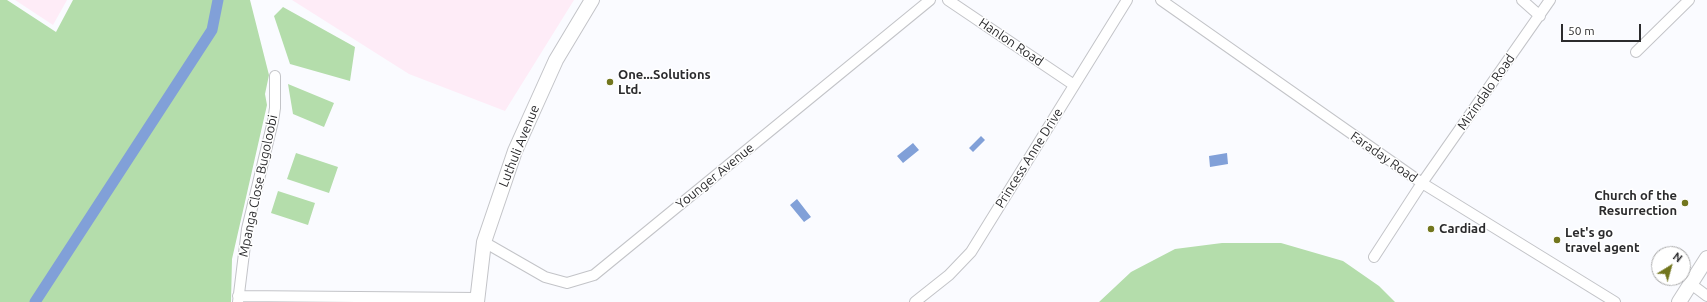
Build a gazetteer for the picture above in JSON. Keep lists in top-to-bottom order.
{
  "streets": {
    "street": [
      "Hanlon Road",
      "Mizindalo Road",
      "Luthuli Avenue",
      "Faraday Road",
      "Princess Anne Drive",
      "Younger Avenue",
      "Mpanga Close Bugoloobi"
    ]
  },
  "crossings": [
    ["Hanlon Road", "Princess Anne Drive"],
    ["Mizindalo Road", "Faraday Road"],
    ["Luthuli Avenue", "Younger Avenue"],
    ["Luthuli Avenue", "Mpanga Close Bugoloobi"]
  ],
  "places": [
    "One...Solutions Ltd.",
    "Church of the Resurrection",
    "Cardiad",
    "Let's go travel agent"
  ],
  "scale_bar": "50 m",
  "north": "top right"
}
